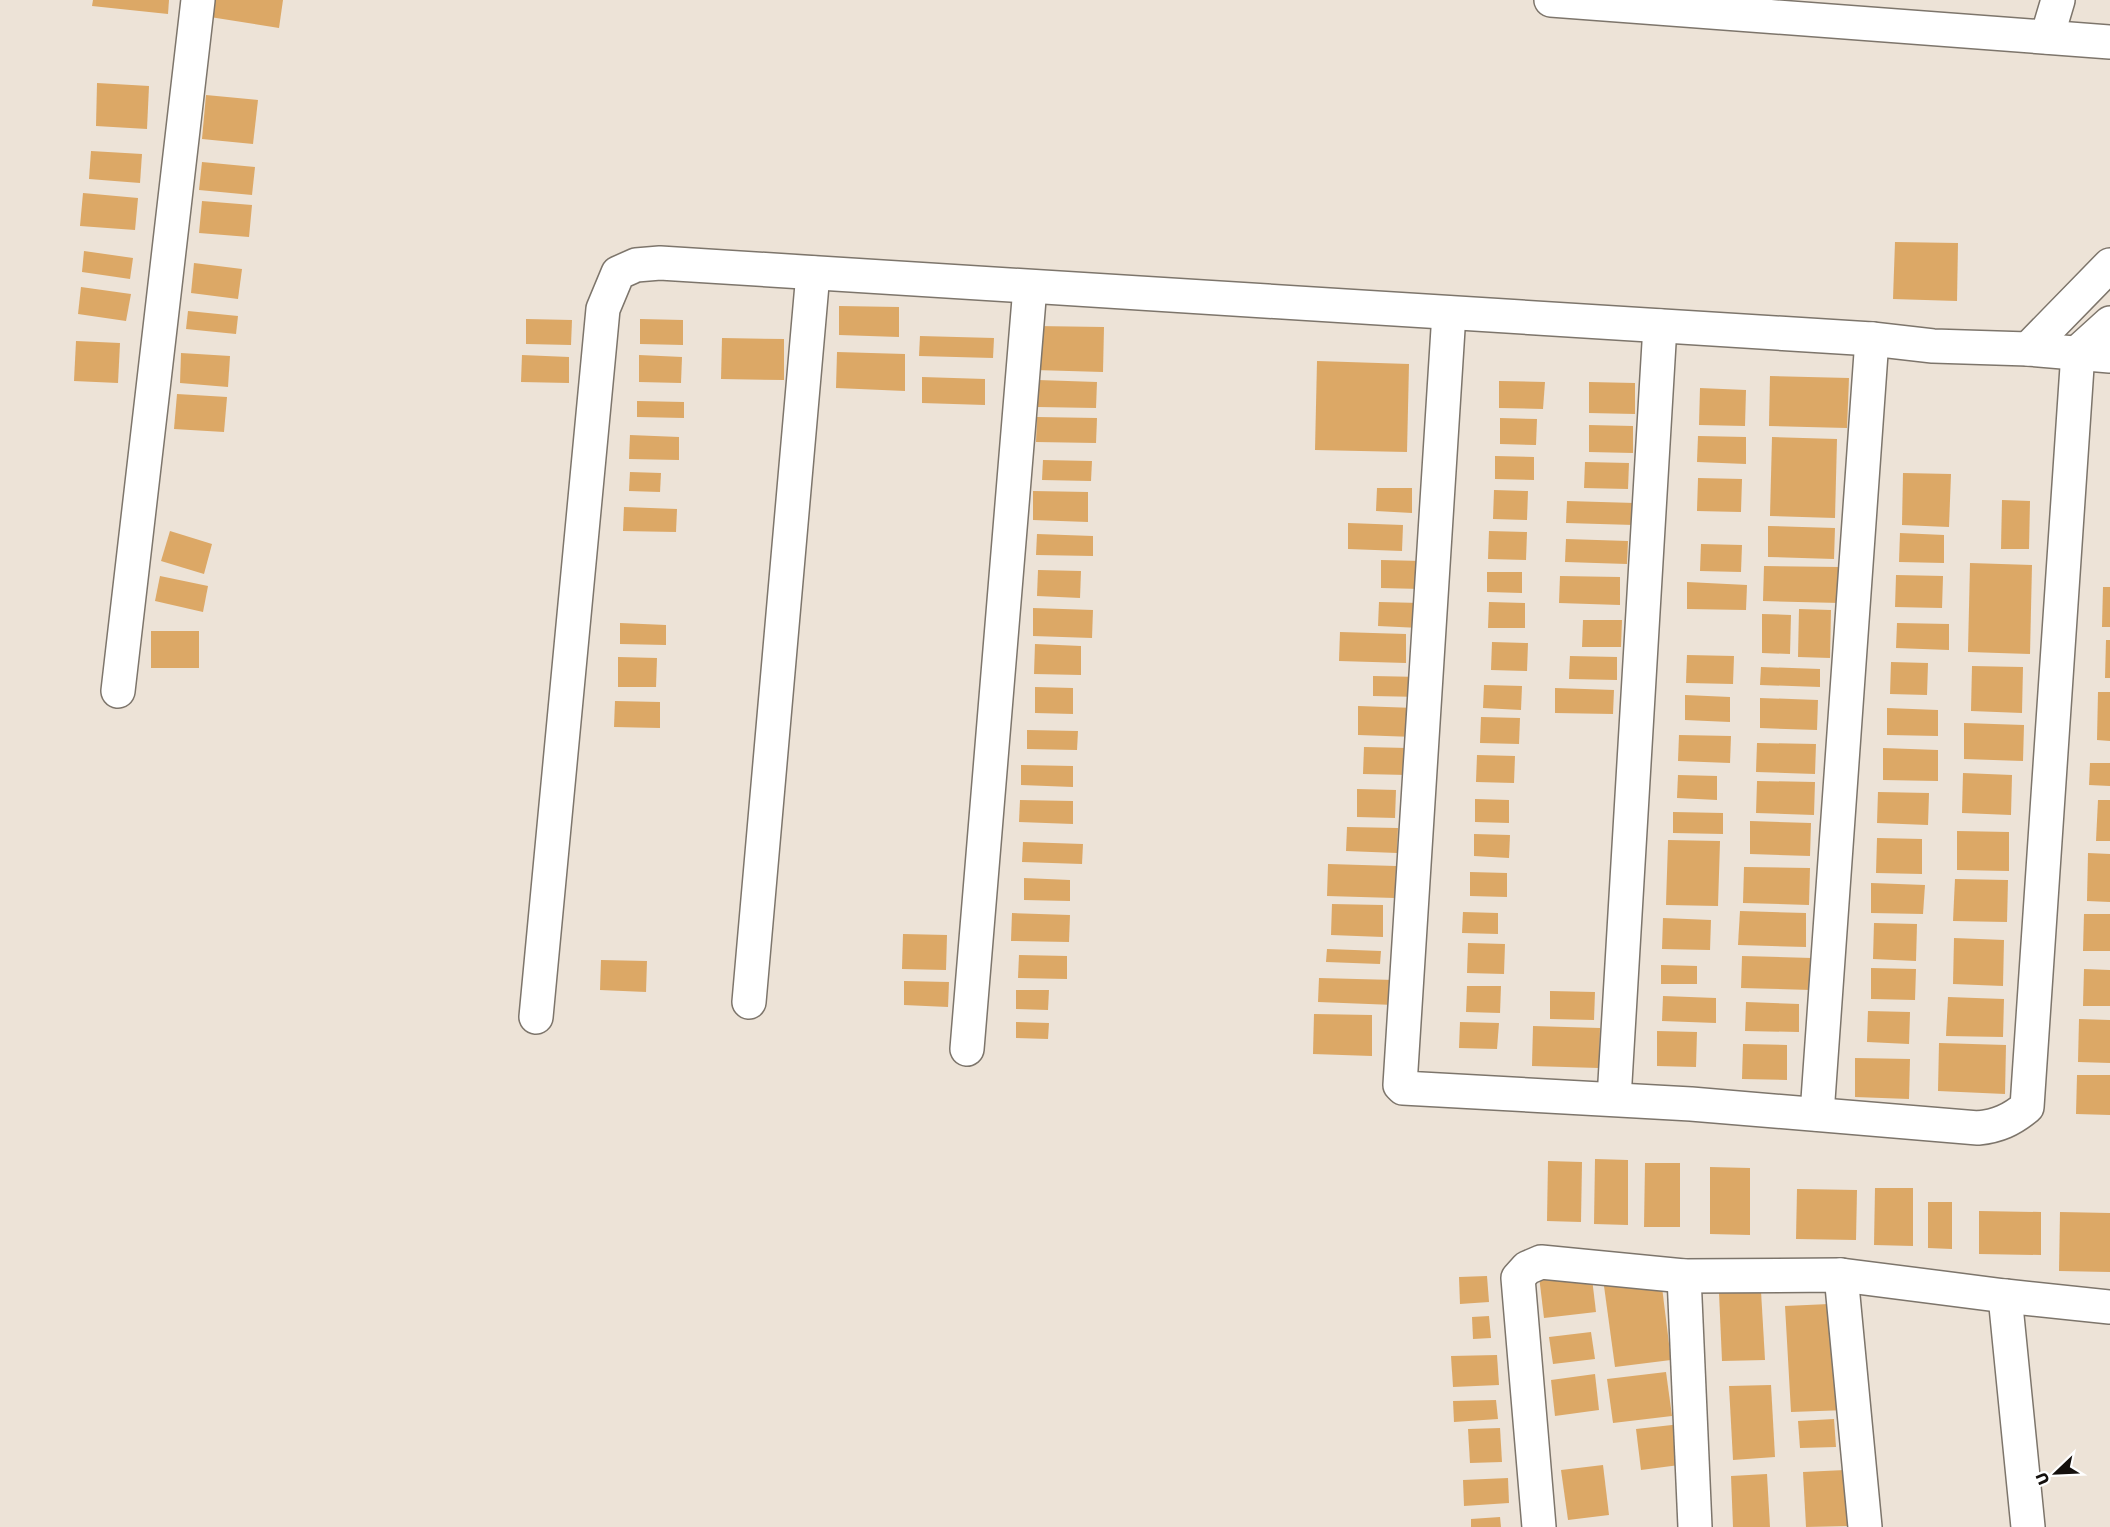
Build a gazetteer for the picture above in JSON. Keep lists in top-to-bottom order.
{
  "north": "bottom left"
}
